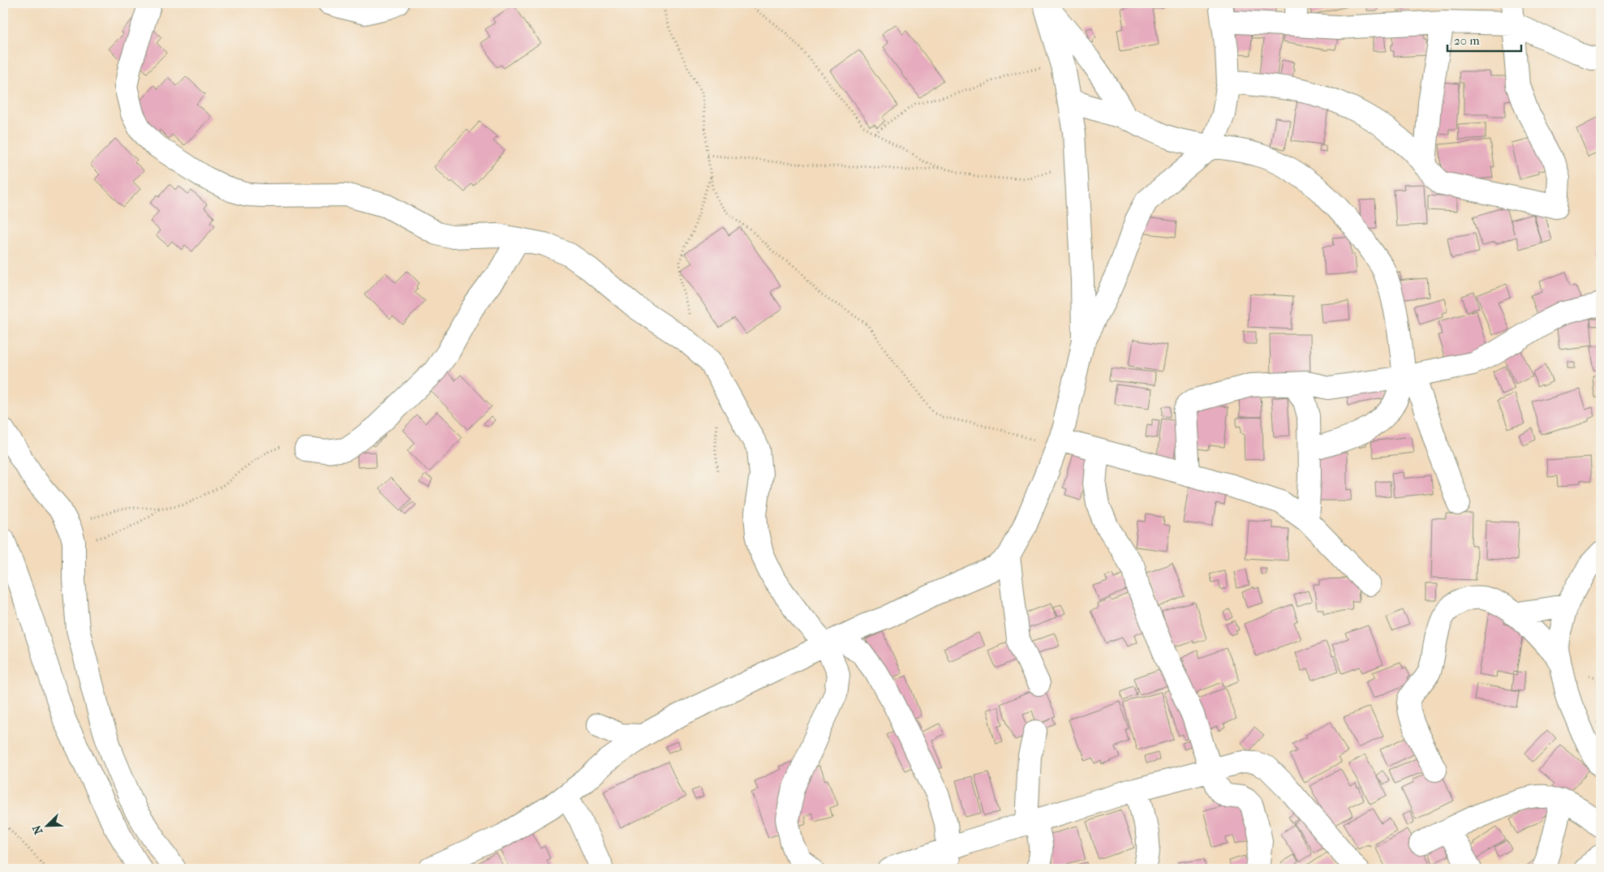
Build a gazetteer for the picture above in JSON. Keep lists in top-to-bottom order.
{
  "scale_bar": "20 m",
  "north": "bottom left"
}
